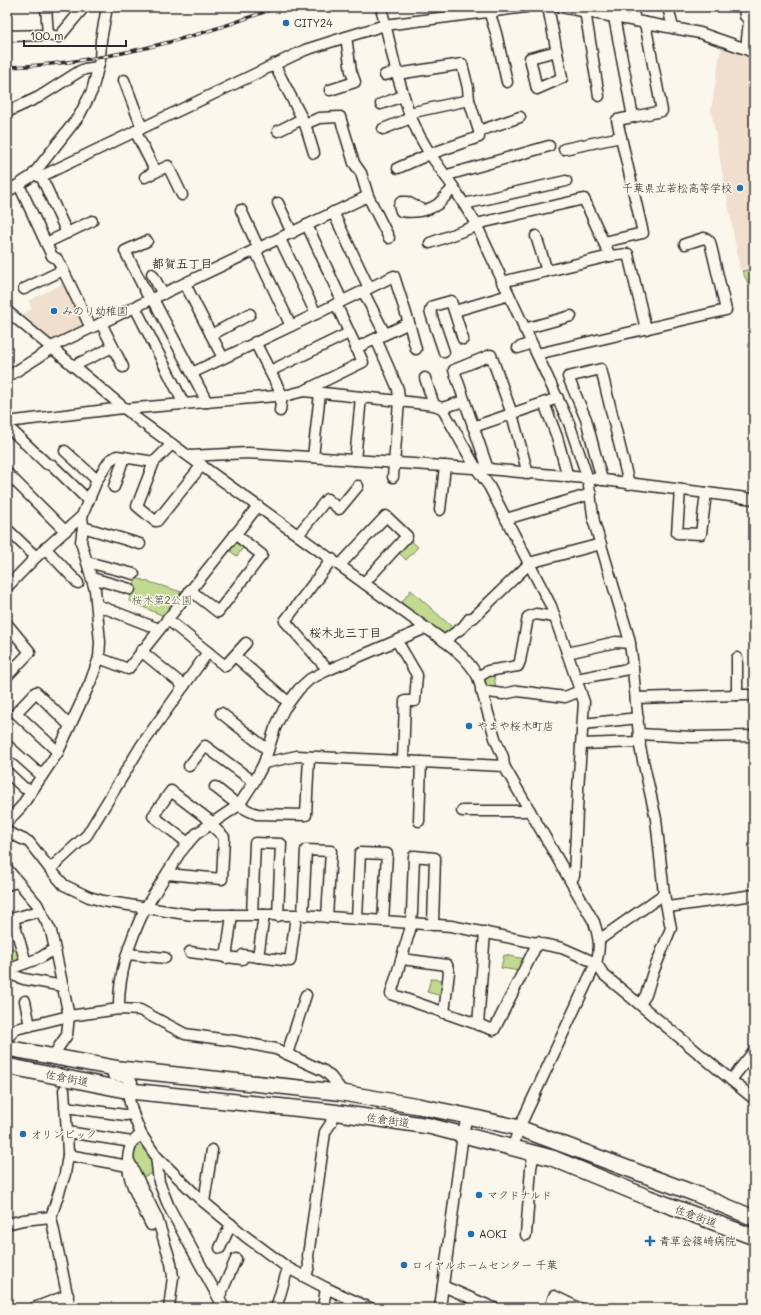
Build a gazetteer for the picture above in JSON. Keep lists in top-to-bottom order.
{
  "streets": {
    "highway": ["佐倉街道"]
  },
  "districts": ["都賀五丁目", "桜木北三丁目"],
  "parks": ["桜木第2公園"],
  "places": {
    "other": [
      "CITY24",
      "千葉県立若松高等学校",
      "みのり幼稚園",
      "やまや桜木町店",
      "オリンピック",
      "マクドナルド",
      "AOKI",
      "ロイヤルホームセンター 千葉"
    ],
    "health": ["青草会篠崎病院"]
  },
  "scale_bar": "100 m"
}
